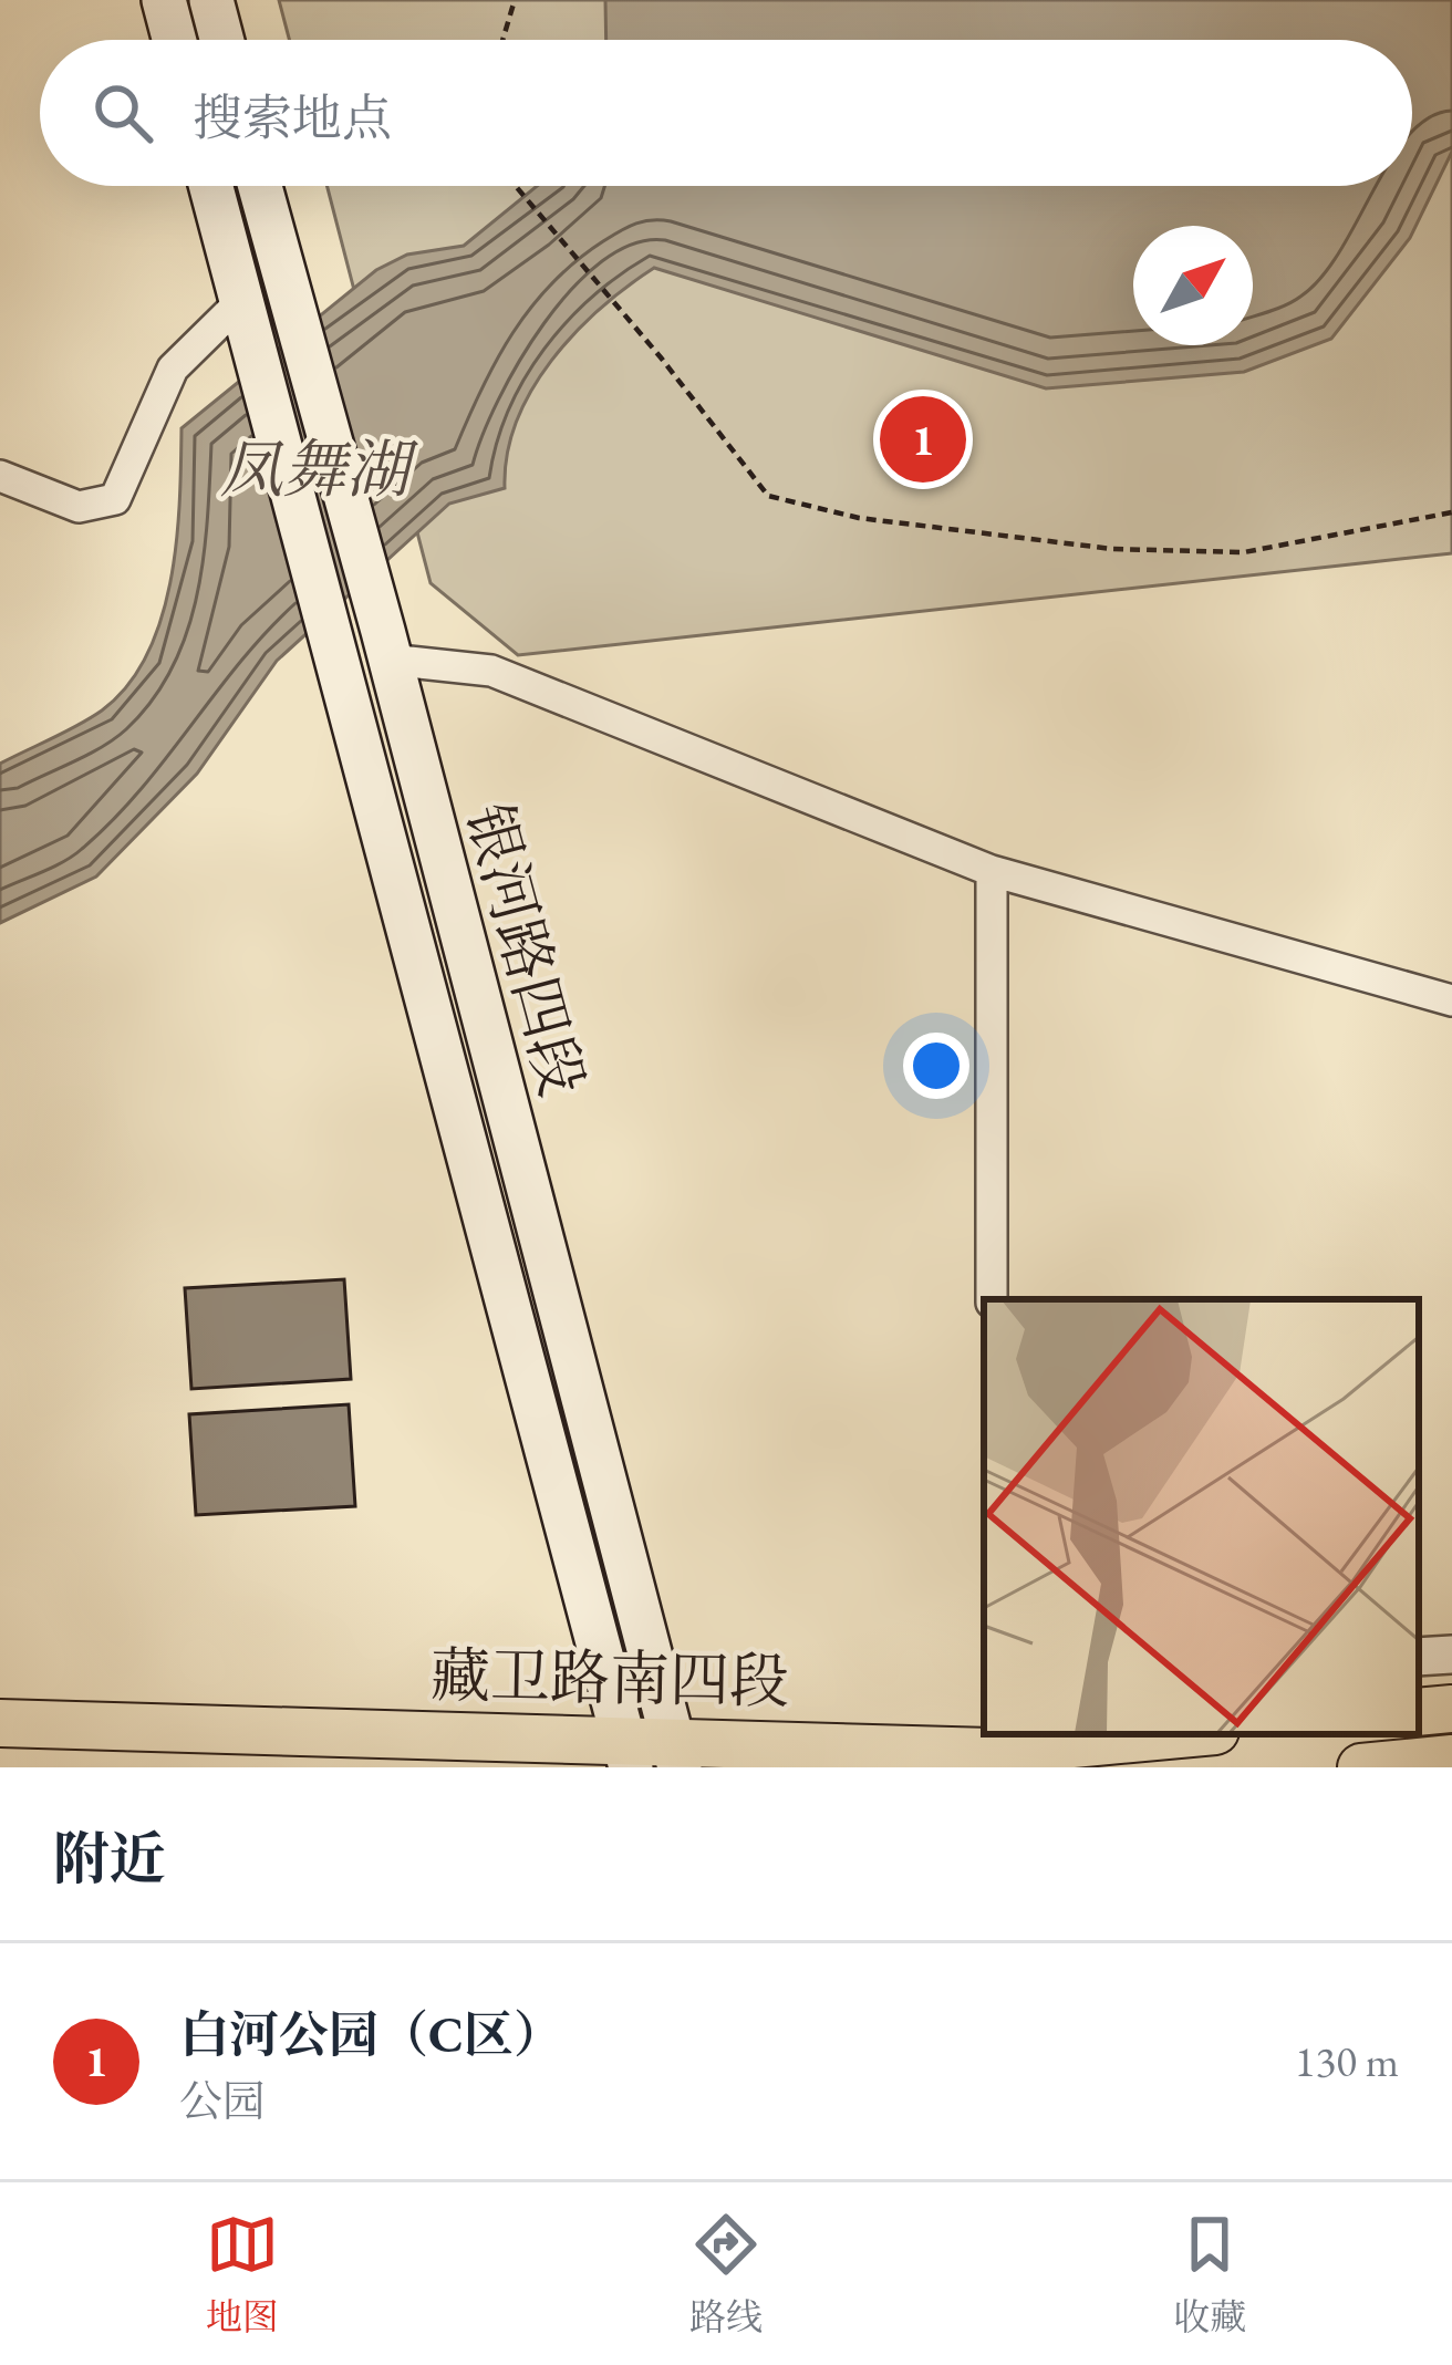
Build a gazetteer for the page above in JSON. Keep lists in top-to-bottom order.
{
  "streets": {
    "main road": ["银河路四段", "藏卫路南四段"]
  },
  "crossings": [
    ["银河路四段", "藏卫路南四段"]
  ],
  "water": ["凤舞湖"],
  "north": "top right",
  "page": {
    "search": "搜索地点",
    "pins": "1",
    "heading": "附近",
    "list": [
      {
        "mark": "1",
        "name": "白河公园（C区）",
        "note": "公园",
        "value": "130 m"
      }
    ],
    "nav": ["地图", "路线", "收藏"]
  }
}
